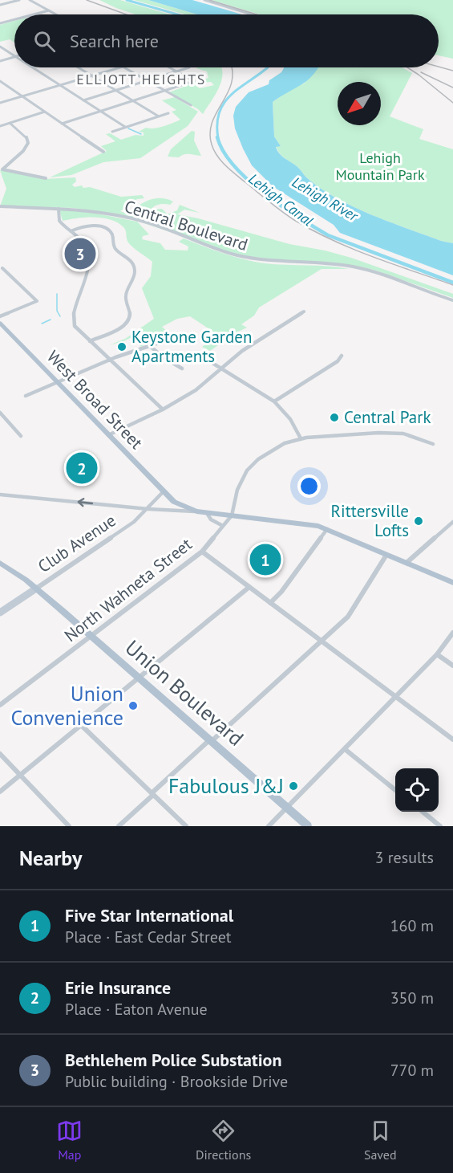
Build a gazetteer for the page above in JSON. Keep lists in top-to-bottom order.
{
  "streets": {
    "main road": ["West Broad Street", "Union Boulevard"],
    "street": ["Central Boulevard", "Club Avenue", "North Wahneta Street"]
  },
  "crossings": [
    ["West Broad Street", "Club Avenue"],
    ["West Broad Street", "North Wahneta Street"],
    ["Club Avenue", "Union Boulevard"],
    ["North Wahneta Street", "Union Boulevard"]
  ],
  "districts": ["ELLIOTT HEIGHTS"],
  "water": ["Lehigh River", "Lehigh Canal"],
  "parks": ["Lehigh Mountain Park"],
  "places": [
    "Keystone Garden Apartments",
    "Central Park",
    "Rittersville Lofts",
    "Union Convenience",
    "Fabulous J&J"
  ],
  "north": "bottom left",
  "page": {
    "search": "Search here",
    "pins": ["3", "2", "1"],
    "heading": ["Nearby", "3 results"],
    "list": [
      {
        "mark": "1",
        "name": "Five Star International",
        "note": "Place · East Cedar Street",
        "value": "160 m"
      },
      {
        "mark": "2",
        "name": "Erie Insurance",
        "note": "Place · Eaton Avenue",
        "value": "350 m"
      },
      {
        "mark": "3",
        "name": "Bethlehem Police Substation",
        "note": "Public building · Brookside Drive",
        "value": "770 m"
      }
    ],
    "nav": ["Map", "Directions", "Saved"]
  }
}
